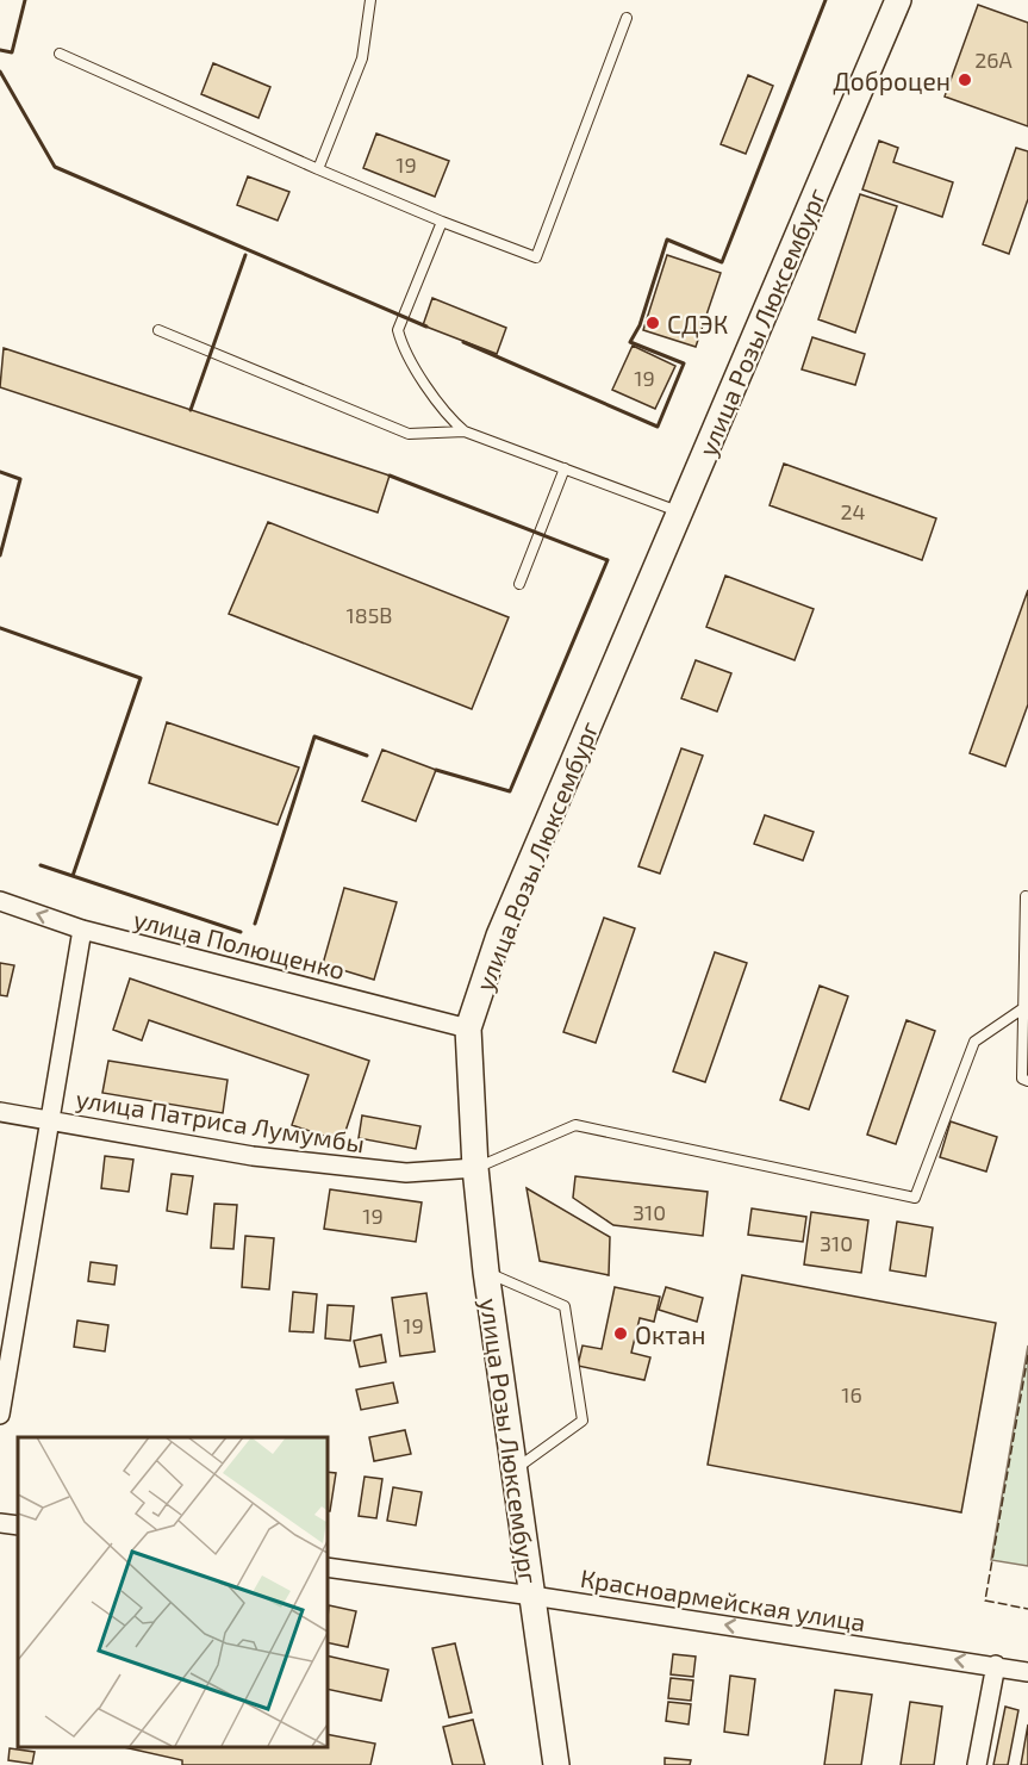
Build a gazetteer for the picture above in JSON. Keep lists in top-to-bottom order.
{
  "streets": {
    "main road": ["улица Розы Люксембург"],
    "street": ["улица Полющенко", "улица Патриса Лумумбы", "Красноармейская улица"]
  },
  "crossings": [
    ["улица Розы Люксембург", "улица Полющенко"],
    ["улица Розы Люксембург", "улица Патриса Лумумбы"],
    ["улица Розы Люксембург", "Красноармейская улица"]
  ],
  "one_way": ["Красноармейская улица"],
  "places": ["Доброцен", "СДЭК", "Октан"],
  "house_numbers": [
    "26А",
    "19",
    "19",
    "24",
    "185В",
    "310",
    "19",
    "310",
    "19",
    "16"
  ]
}
